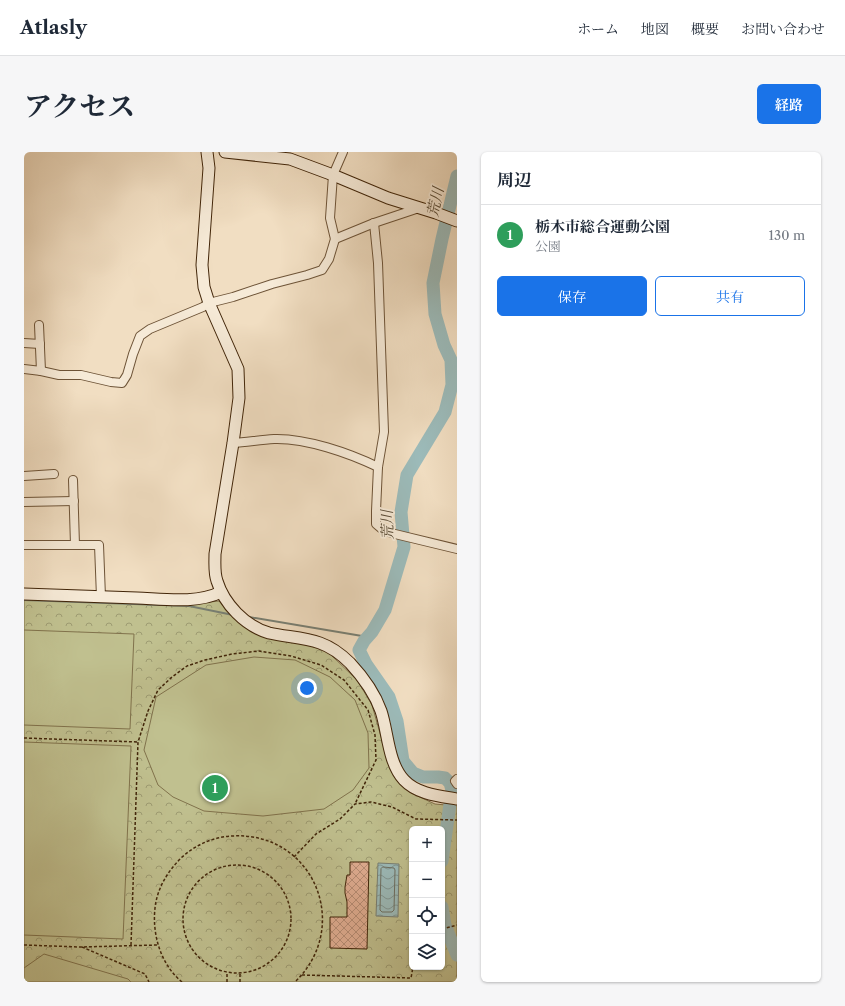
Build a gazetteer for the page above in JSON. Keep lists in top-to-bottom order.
{
  "water": ["荒川"],
  "page": {
    "header": "Atlasly",
    "nav": [
      "ホーム",
      "地図",
      "概要",
      "お問い合わせ"
    ],
    "title": "アクセス",
    "buttons": [
      "経路",
      ["保存", "共有"]
    ],
    "heading": "周辺",
    "list": [
      {
        "mark": "1",
        "name": "栃木市総合運動公園",
        "note": "公園",
        "value": "130 m"
      }
    ],
    "pins": "1",
    "map_buttons": ["+", "−"]
  }
}
